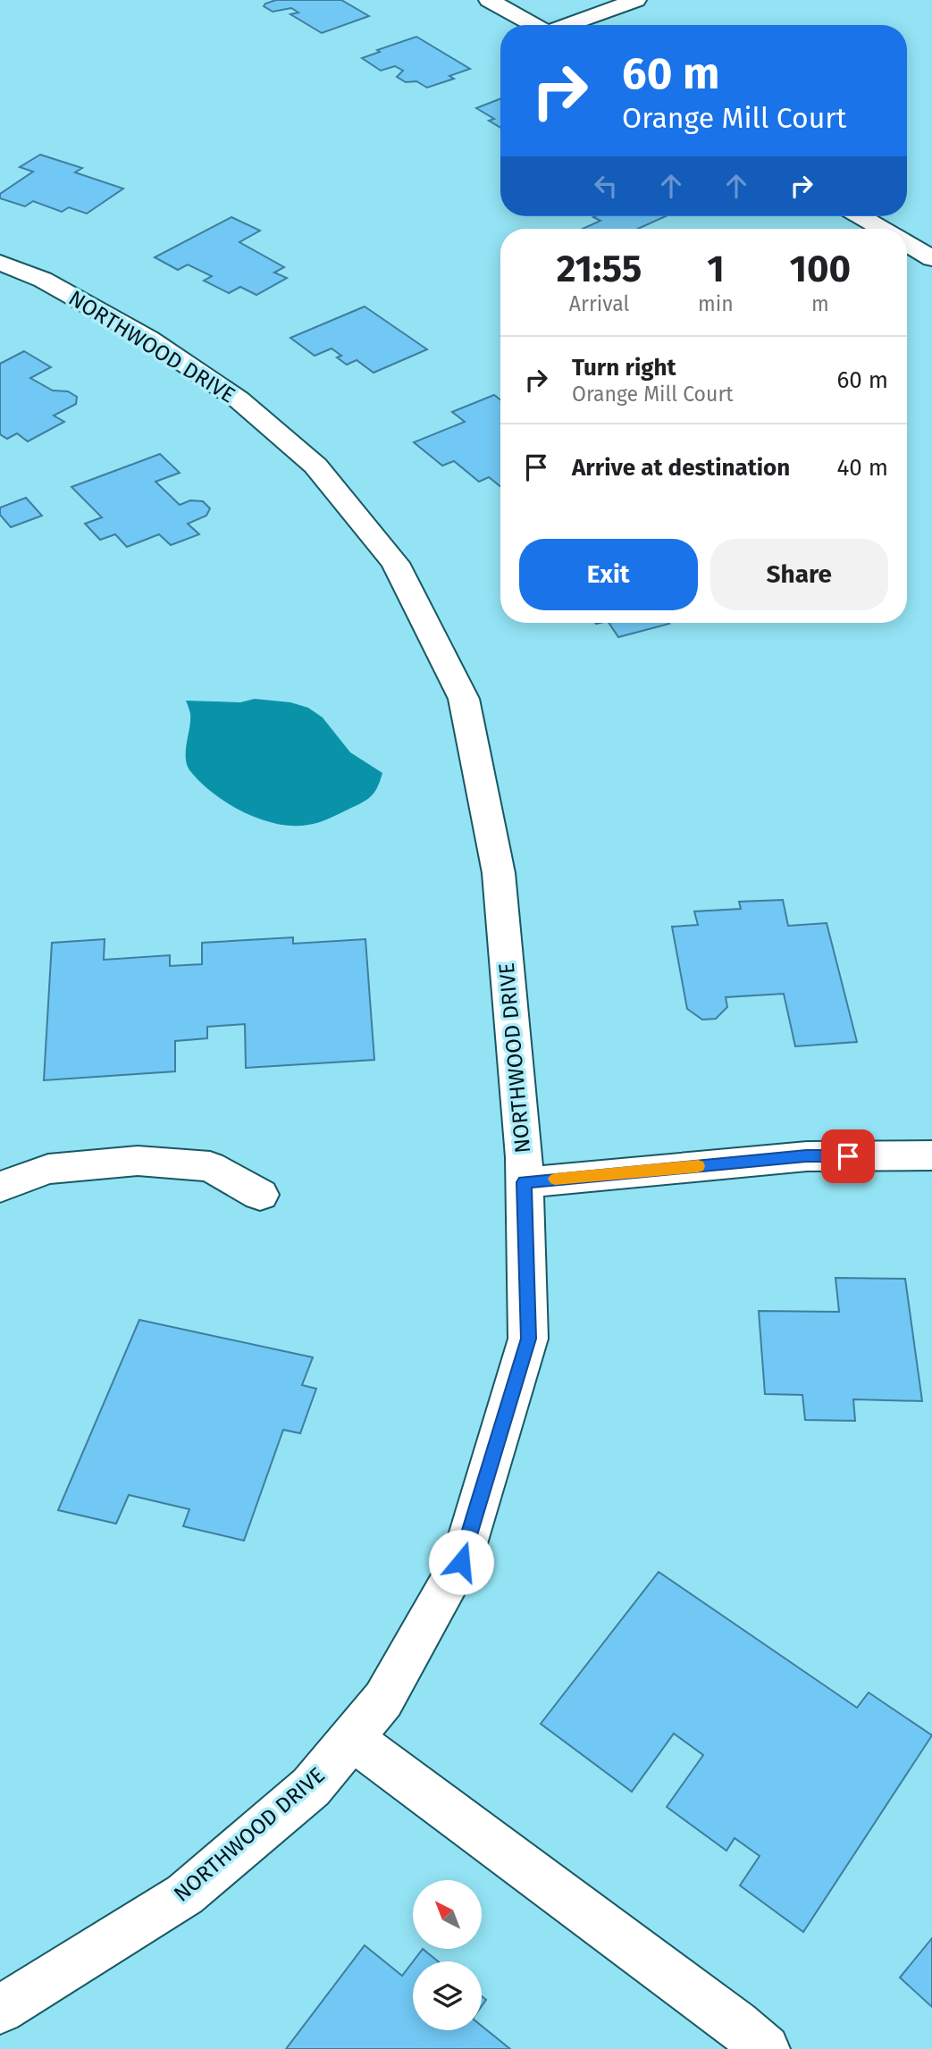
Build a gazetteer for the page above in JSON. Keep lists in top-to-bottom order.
{
  "streets": {
    "street": ["NORTHWOOD DRIVE"]
  },
  "north": "top left",
  "page": {
    "turn": ["60 m", "Orange Mill Court"],
    "eta": [
      "21:55",
      "Arrival",
      "1",
      "min",
      "100",
      "m"
    ],
    "list": [
      {
        "name": "Turn right",
        "note": "Orange Mill Court",
        "value": "60 m"
      },
      {
        "name": "Arrive at destination",
        "value": "40 m"
      }
    ],
    "buttons": ["Exit", "Share"]
  }
}
